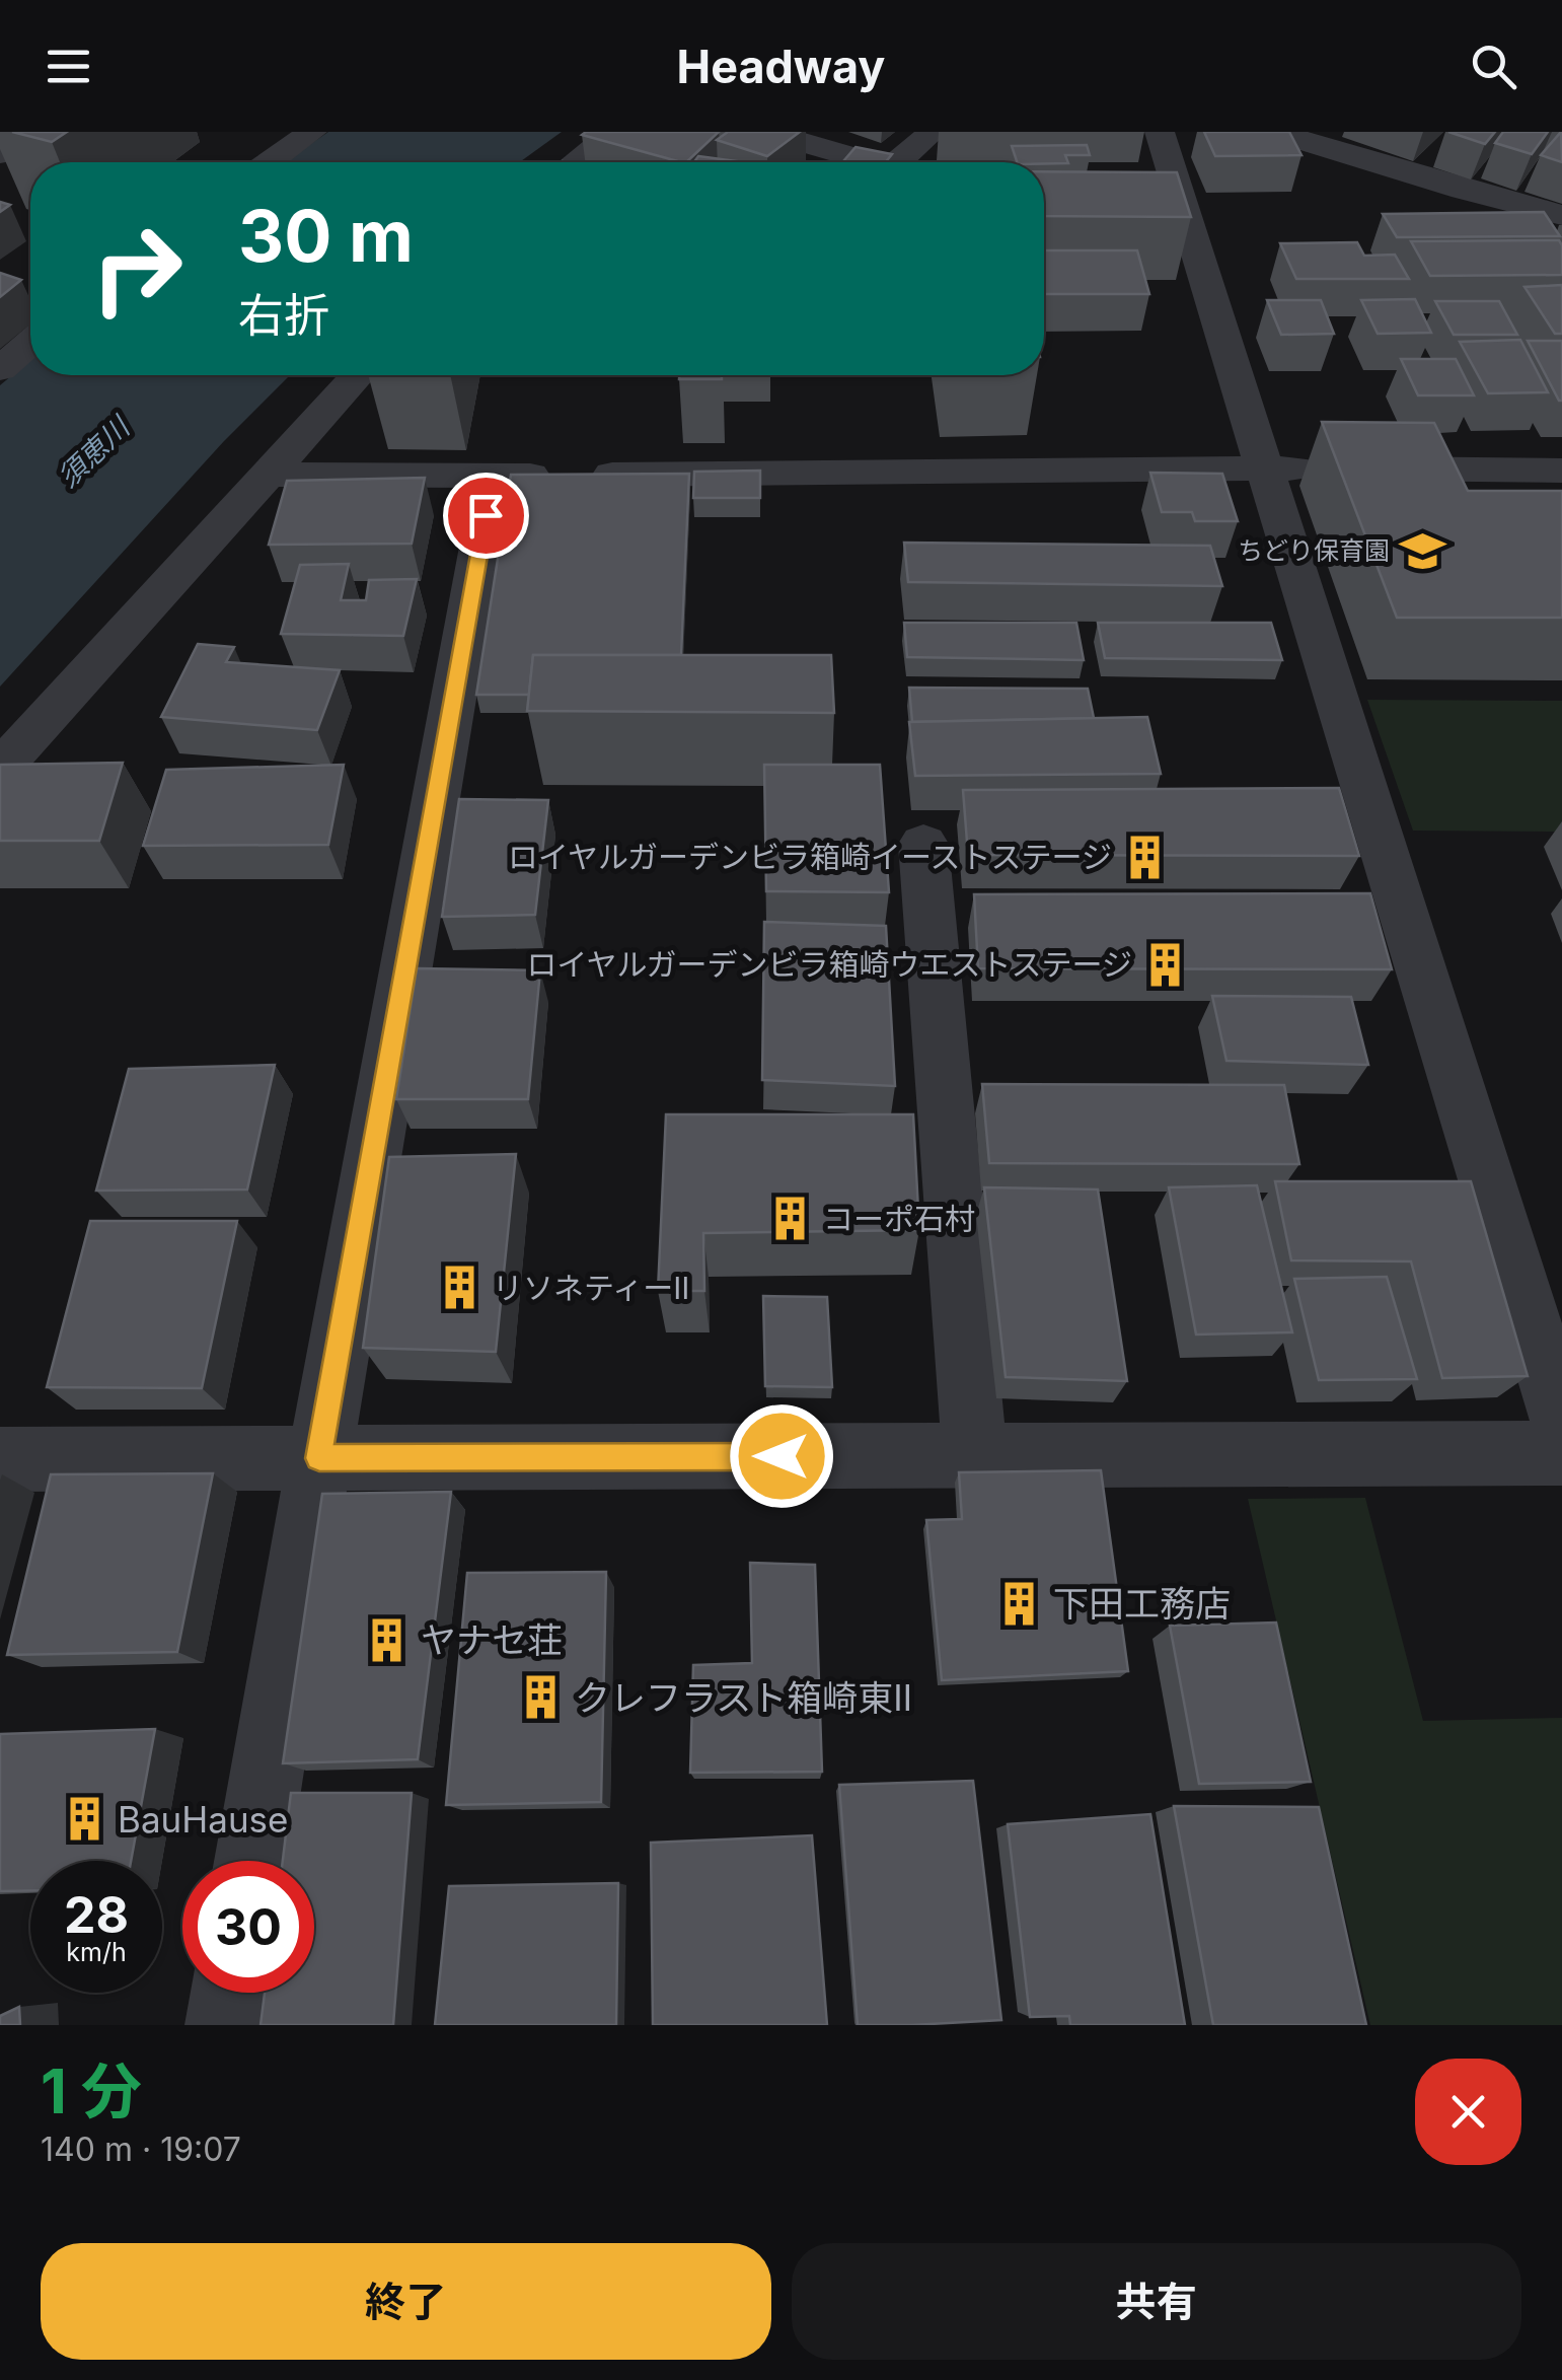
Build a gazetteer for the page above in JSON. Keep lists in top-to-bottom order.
{
  "water": ["須恵川"],
  "places": {
    "school or university": ["ちどり保育園"],
    "building": [
      "ロイヤルガーデンビラ箱崎イーストステージ",
      "ロイヤルガーデンビラ箱崎ウエストステージ",
      "コーポ石村",
      "リソネティーⅡ",
      "下田工務店",
      "ヤナセ荘",
      "クレフラスト箱崎東Ⅱ",
      "BauHause"
    ]
  },
  "page": {
    "header": "Headway",
    "turn": ["30 m", "右折"],
    "speed": "28 km/h",
    "limit": "30",
    "heading": ["1 分", "140 m · 19:07"],
    "buttons": ["終了", "共有"]
  }
}
